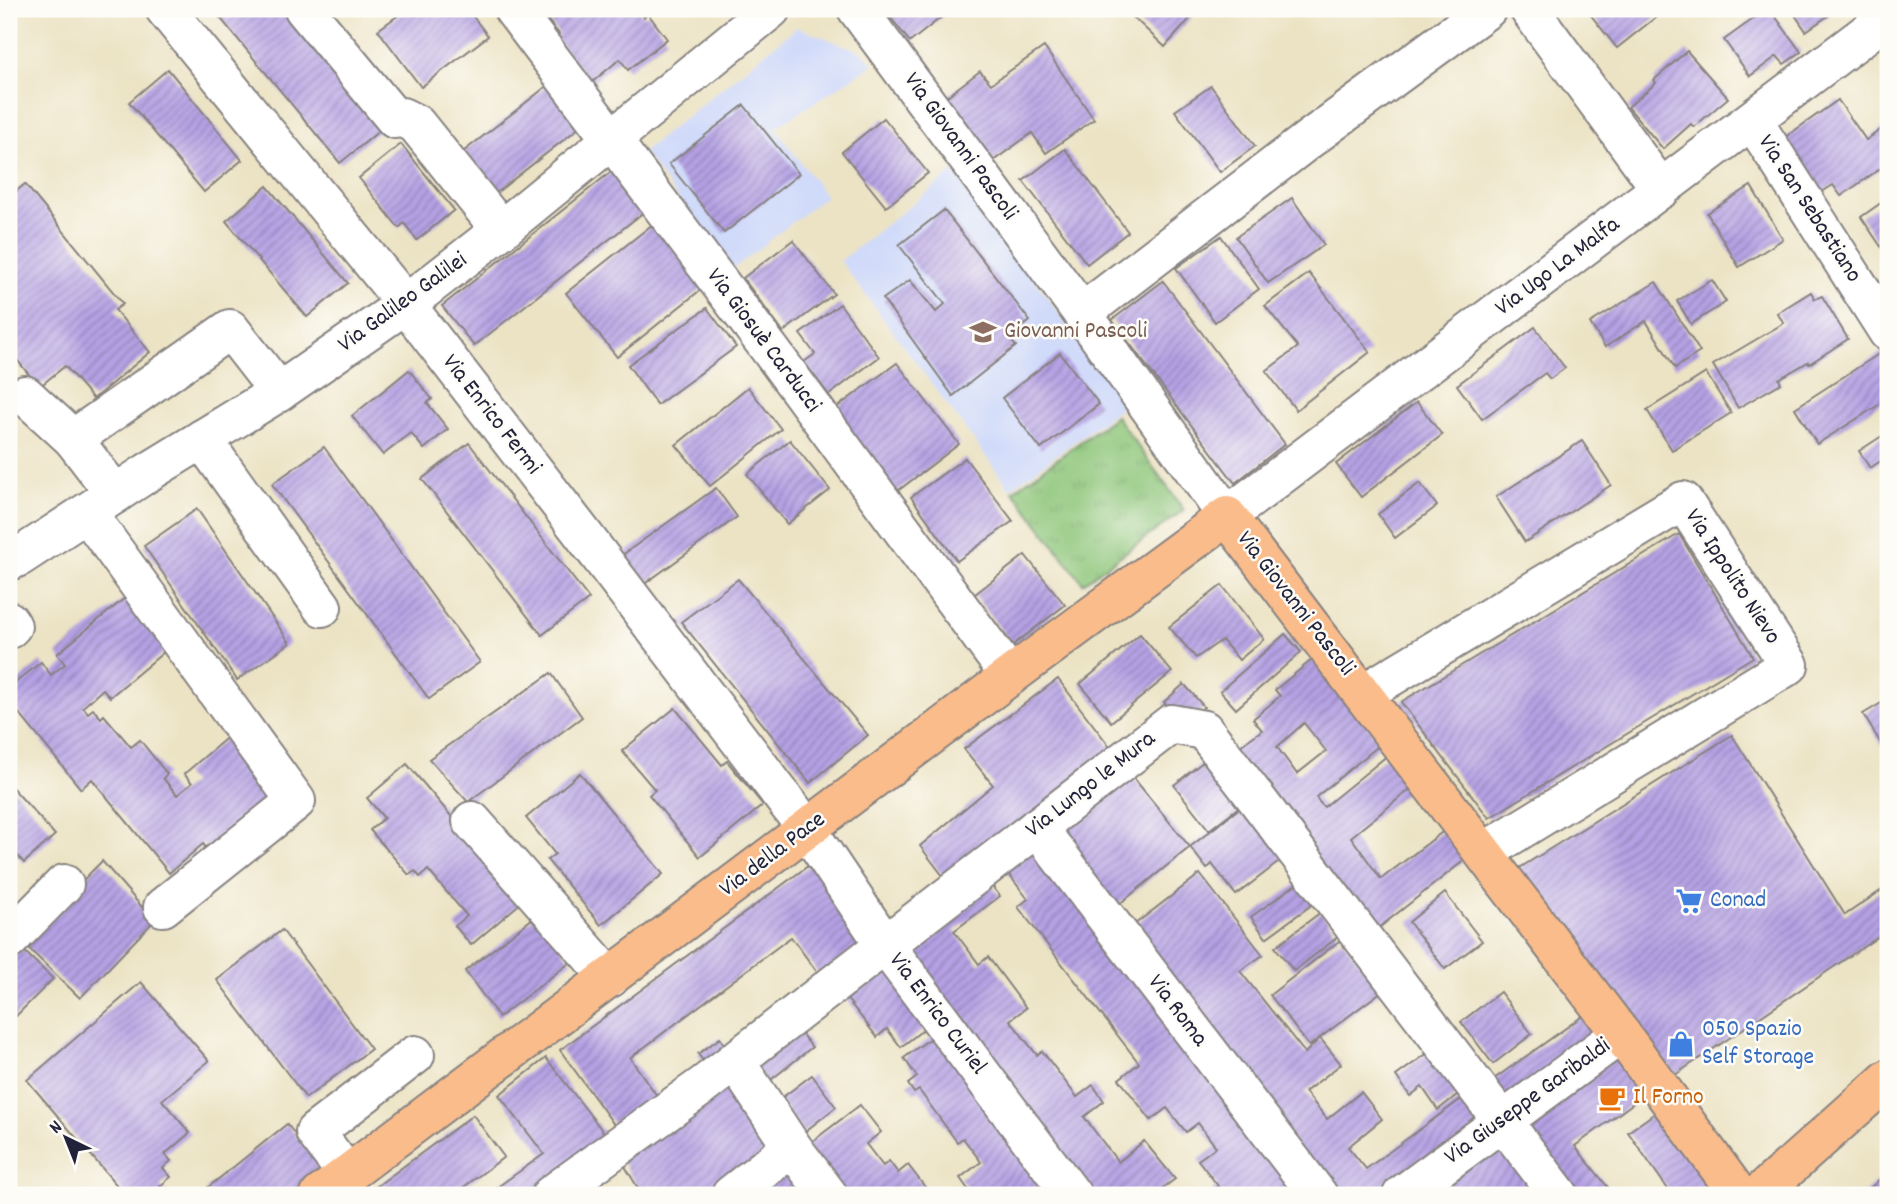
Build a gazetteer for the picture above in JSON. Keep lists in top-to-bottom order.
{
  "streets": {
    "main road": ["Via Giovanni Pascoli", "Via della Pace"],
    "street": [
      "Via San Sebastiano",
      "Via Ugo La Malfa",
      "Via Galileo Galilei",
      "Via Giosuè Carducci",
      "Via Enrico Fermi",
      "Via Ippolito Nievo",
      "Via Lungo le Mura",
      "Via Roma",
      "Via Enrico Curiel",
      "Via Giuseppe Garibaldi"
    ]
  },
  "crossings": [
    ["Via Giovanni Pascoli", "Via Ugo La Malfa"],
    ["Via Giovanni Pascoli", "Via Ippolito Nievo"],
    ["Via Giovanni Pascoli", "Via della Pace"],
    ["Via Giovanni Pascoli", "Via Giuseppe Garibaldi"],
    ["Via San Sebastiano", "Via Ugo La Malfa"],
    ["Via Ugo La Malfa", "Via della Pace"],
    ["Via Galileo Galilei", "Via Giosuè Carducci"],
    ["Via Galileo Galilei", "Via Enrico Fermi"],
    ["Via Giosuè Carducci", "Via della Pace"],
    ["Via Enrico Fermi", "Via della Pace"],
    ["Via Enrico Fermi", "Via Enrico Curiel"],
    ["Via Lungo le Mura", "Via Roma"],
    ["Via Lungo le Mura", "Via Enrico Curiel"],
    ["Via Lungo le Mura", "Via Giuseppe Garibaldi"],
    ["Via della Pace", "Via Enrico Curiel"]
  ],
  "places": {
    "school or university": ["Giovanni Pascoli"],
    "supermarket": ["Conad"],
    "shop": ["050 Spazio Self Storage"],
    "cafe": ["Il Forno"]
  },
  "north": "top left"
}
